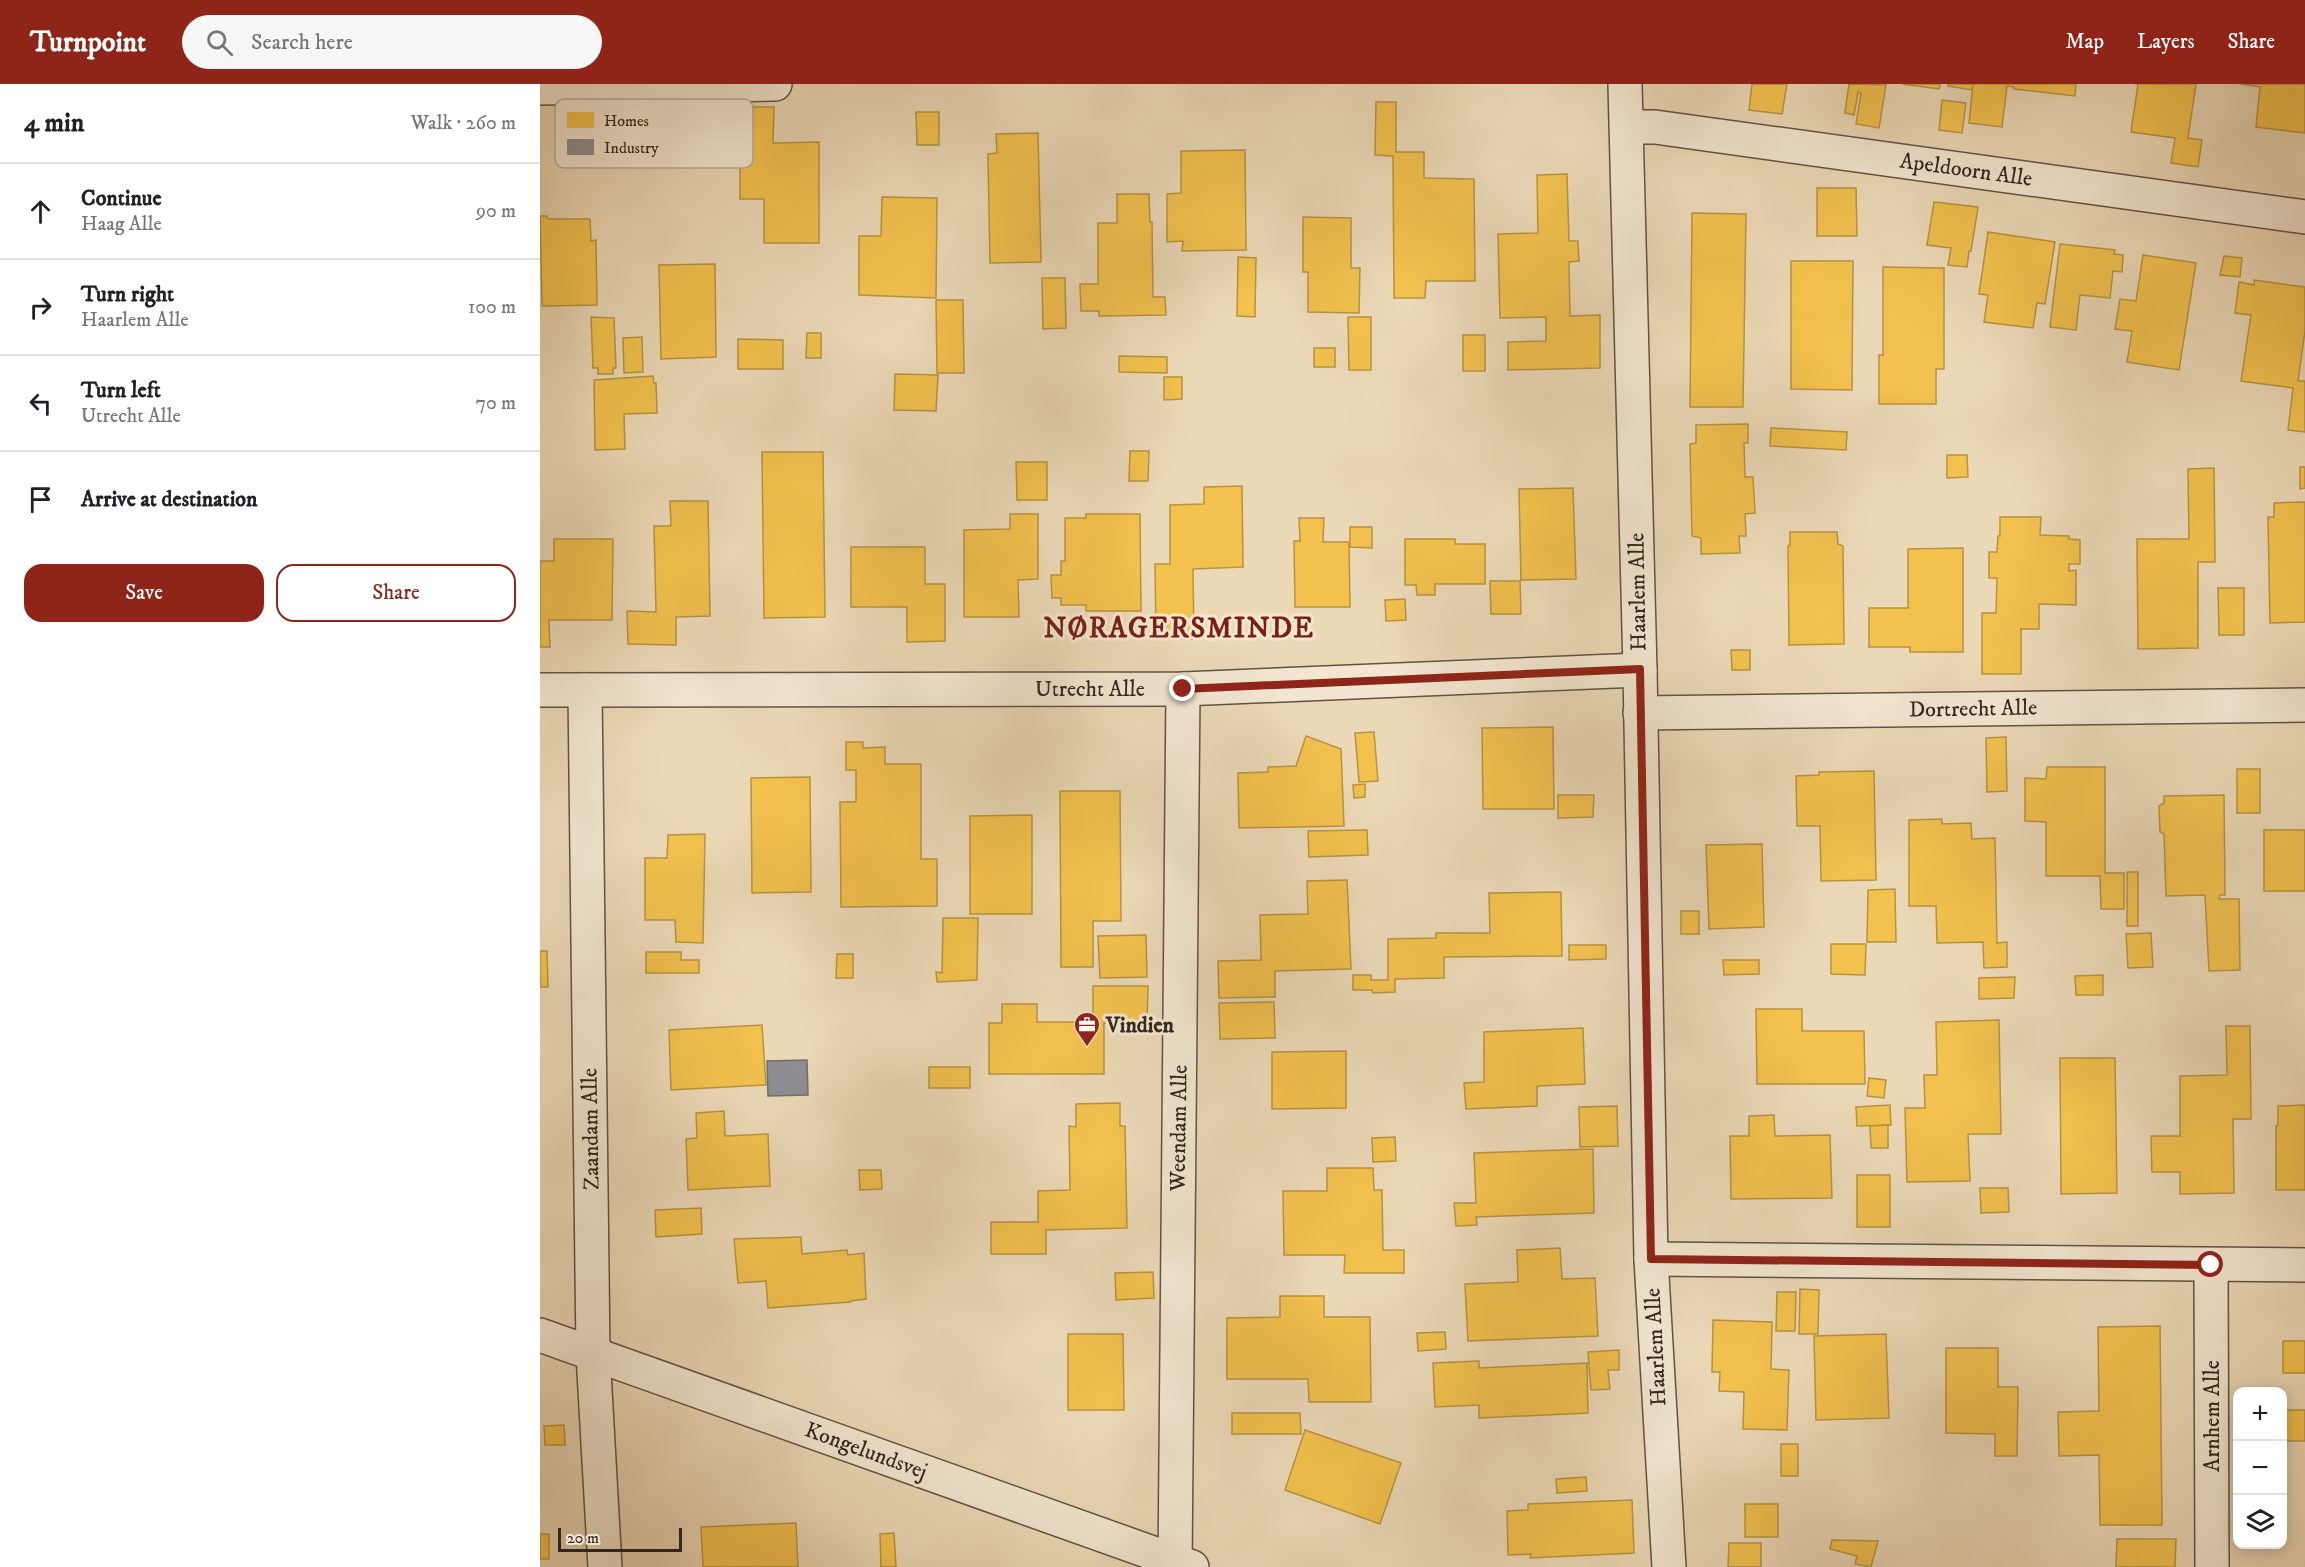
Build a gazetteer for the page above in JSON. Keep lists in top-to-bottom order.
{
  "streets": {
    "street": [
      "Apeldoorn Alle",
      "Haarlem Alle",
      "Utrecht Alle",
      "Dortrecht Alle",
      "Weendam Alle",
      "Zaandam Alle",
      "Arnhem Alle",
      "Kongelundsvej"
    ]
  },
  "crossings": [
    ["Apeldoorn Alle", "Haarlem Alle"],
    ["Haarlem Alle", "Utrecht Alle"],
    ["Haarlem Alle", "Dortrecht Alle"],
    ["Utrecht Alle", "Weendam Alle"],
    ["Utrecht Alle", "Zaandam Alle"],
    ["Weendam Alle", "Kongelundsvej"],
    ["Zaandam Alle", "Kongelundsvej"]
  ],
  "districts": ["NØRAGERSMINDE"],
  "places": {
    "office": ["Vindien"]
  },
  "legend": ["Homes", "Industry"],
  "scale_bar": "20 m",
  "page": {
    "header": "Turnpoint",
    "search": "Search here",
    "nav": ["Map", "Layers", "Share"],
    "heading": ["4 min", "Walk · 260 m"],
    "list": [
      ["Continue", "Haag Alle", "90 m"],
      ["Turn right", "Haarlem Alle", "100 m"],
      ["Turn left", "Utrecht Alle", "70 m"],
      "Arrive at destination"
    ],
    "buttons": ["Save", "Share"],
    "map_buttons": ["+", "−"],
    "scale": "20 m"
  }
}
